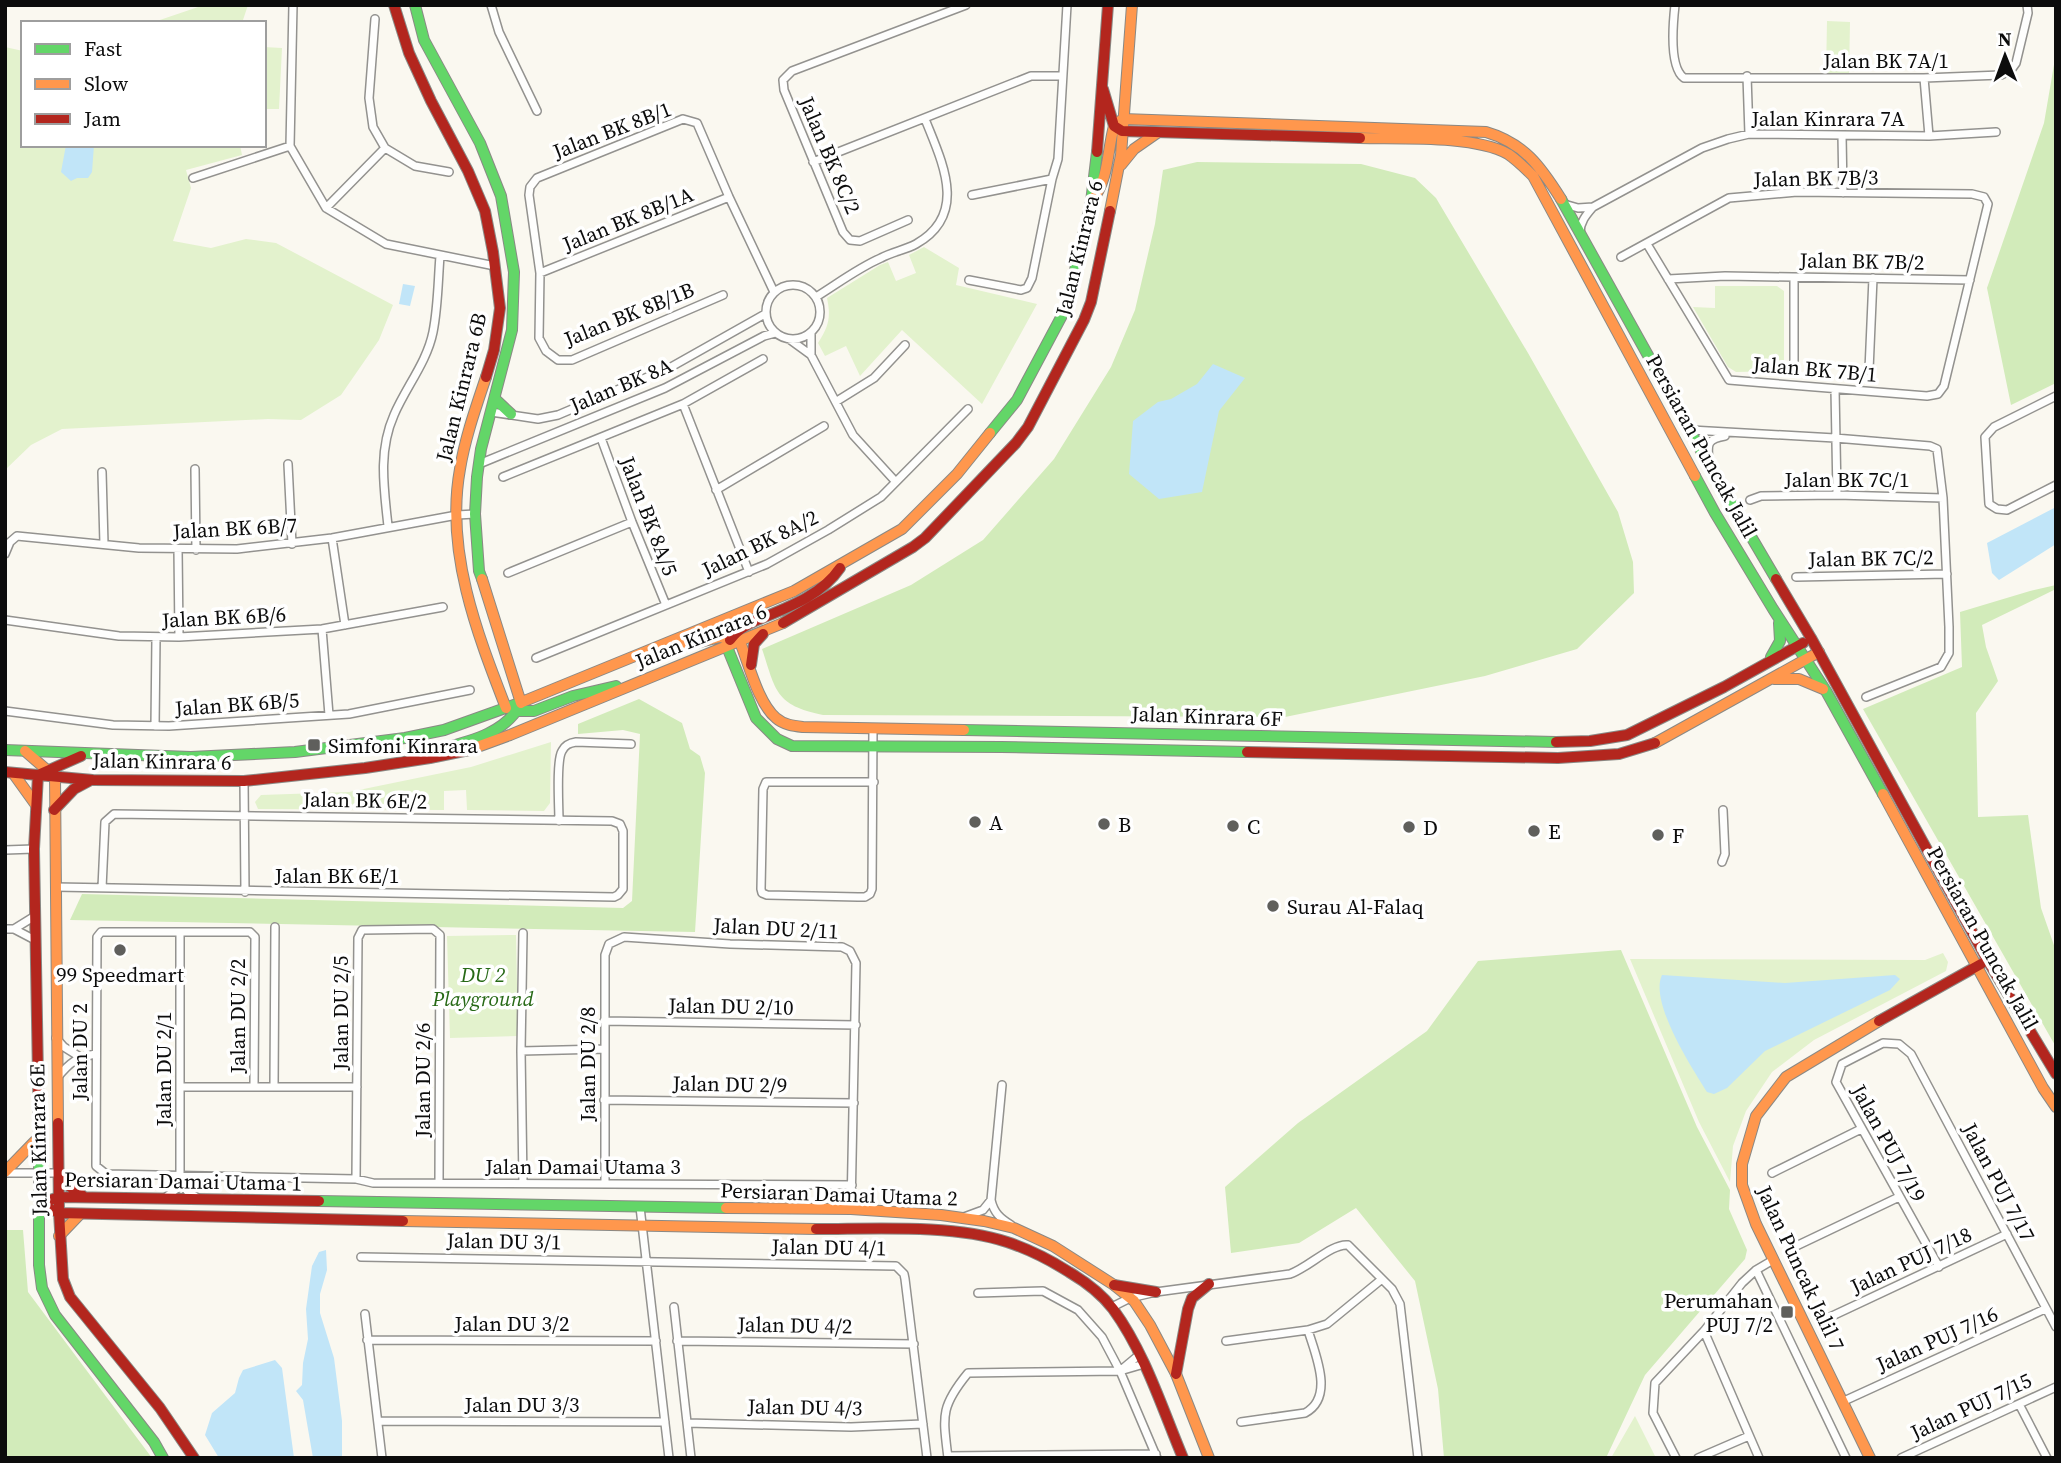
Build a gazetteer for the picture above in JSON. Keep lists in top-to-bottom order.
{
  "streets": {
    "main road": [
      "Jalan Kinrara 6",
      "Jalan Kinrara 6B",
      "Persiaran Puncak Jalil",
      "Jalan Kinrara 6F",
      "Jalan Kinrara 6E",
      "Persiaran Damai Utama 1",
      "Persiaran Damai Utama 2",
      "Jalan Puncak Jalil 7"
    ],
    "street": [
      "Jalan BK 7A/1",
      "Jalan Kinrara 7A",
      "Jalan BK 8B/1",
      "Jalan BK 8C/2",
      "Jalan BK 7B/3",
      "Jalan BK 8B/1A",
      "Jalan BK 7B/2",
      "Jalan BK 8B/1B",
      "Jalan BK 7B/1",
      "Jalan BK 8A",
      "Jalan BK 7C/1",
      "Jalan BK 8A/5",
      "Jalan BK 6B/7",
      "Jalan BK 8A/2",
      "Jalan BK 7C/2",
      "Jalan BK 6B/6",
      "Jalan BK 6B/5",
      "Jalan BK 6E/2",
      "Jalan BK 6E/1",
      "Jalan DU 2/11",
      "Jalan DU 2/10",
      "Jalan DU 2/5",
      "Jalan DU 2/2",
      "Jalan DU 2",
      "Jalan DU 2/8",
      "Jalan DU 2/1",
      "Jalan DU 2/6",
      "Jalan DU 2/9",
      "Jalan PUJ 7/19",
      "Jalan Damai Utama 3",
      "Jalan PUJ 7/17",
      "Jalan DU 3/1",
      "Jalan DU 4/1",
      "Jalan PUJ 7/18",
      "Jalan DU 3/2",
      "Jalan DU 4/2",
      "Jalan PUJ 7/16",
      "Jalan DU 3/3",
      "Jalan PUJ 7/15",
      "Jalan DU 4/3"
    ]
  },
  "crossings": [
    ["Jalan BK 8B/1", "Jalan BK 8B/1A"],
    ["Jalan BK 8B/1", "Jalan BK 8B/1B"],
    ["Jalan BK 8B/1", "Jalan BK 8A"],
    ["Jalan BK 7B/3", "Jalan BK 7B/2"],
    ["Jalan BK 7B/3", "Jalan BK 7B/1"],
    ["Jalan BK 8B/1A", "Jalan BK 8B/1B"],
    ["Jalan Kinrara 6", "Jalan Kinrara 6B"],
    ["Jalan Kinrara 6", "Persiaran Puncak Jalil"],
    ["Jalan Kinrara 6", "Jalan Kinrara 6F"],
    ["Jalan Kinrara 6", "Jalan Kinrara 6E"],
    ["Jalan BK 7B/2", "Jalan BK 7B/1"],
    ["Jalan BK 8A", "Jalan Kinrara 6B"],
    ["Jalan Kinrara 6B", "Jalan BK 6B/7"],
    ["Persiaran Puncak Jalil", "Jalan Kinrara 6F"],
    ["Persiaran Puncak Jalil", "Jalan Puncak Jalil 7"],
    ["Jalan BK 8A/5", "Jalan BK 8A/2"],
    ["Jalan BK 6E/2", "Jalan BK 6E/1"],
    ["Jalan BK 6E/1", "Jalan Kinrara 6E"],
    ["Jalan DU 2/11", "Jalan DU 2/10"],
    ["Jalan DU 2/11", "Jalan DU 2/8"],
    ["Jalan DU 2/11", "Jalan DU 2/9"],
    ["Jalan DU 2/11", "Jalan Damai Utama 3"],
    ["Jalan DU 2/11", "Persiaran Damai Utama 2"],
    ["Jalan DU 2/10", "Jalan DU 2/8"],
    ["Jalan DU 2/5", "Jalan DU 2/6"],
    ["Jalan DU 2/5", "Jalan Damai Utama 3"],
    ["Jalan DU 2/2", "Jalan DU 2"],
    ["Jalan DU 2/2", "Jalan DU 2/1"],
    ["Jalan DU 2", "Jalan DU 2/1"],
    ["Jalan DU 2", "Jalan Damai Utama 3"],
    ["Jalan DU 2/8", "Jalan DU 2/9"],
    ["Jalan DU 2/8", "Jalan Damai Utama 3"],
    ["Jalan DU 2/1", "Jalan Damai Utama 3"],
    ["Jalan DU 2/6", "Jalan Damai Utama 3"],
    ["Jalan Kinrara 6E", "Persiaran Damai Utama 1"],
    ["Jalan PUJ 7/19", "Jalan PUJ 7/17"],
    ["Jalan PUJ 7/19", "Jalan PUJ 7/18"],
    ["Persiaran Damai Utama 1", "Persiaran Damai Utama 2"],
    ["Jalan PUJ 7/17", "Jalan PUJ 7/18"],
    ["Jalan PUJ 7/17", "Jalan PUJ 7/16"],
    ["Jalan DU 3/1", "Jalan DU 4/1"],
    ["Jalan DU 4/1", "Jalan DU 4/2"],
    ["Jalan DU 4/1", "Jalan DU 4/3"],
    ["Jalan Puncak Jalil 7", "Jalan PUJ 7/16"]
  ],
  "parks": ["DU 2 Playground"],
  "places": {
    "transit": ["Simfoni Kinrara", "Perumahan PUJ 7/2"],
    "other": [
      "A",
      "B",
      "C",
      "D",
      "E",
      "F",
      "Surau Al-Falaq",
      "99 Speedmart"
    ]
  },
  "legend": ["Fast", "Slow", "Jam"],
  "north": "top"
}
